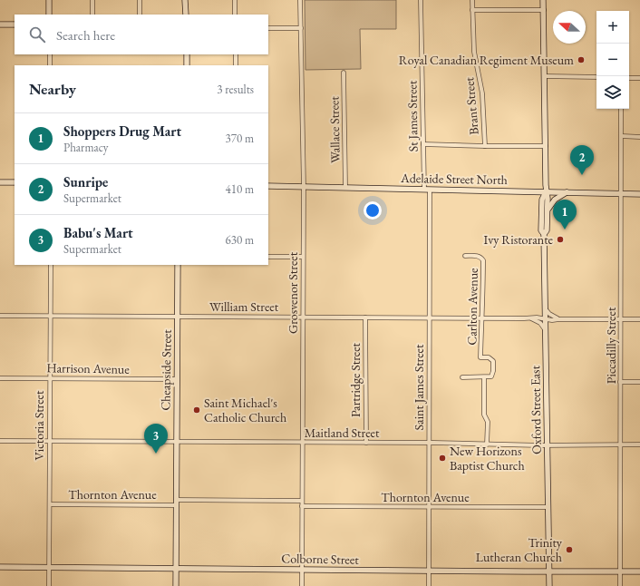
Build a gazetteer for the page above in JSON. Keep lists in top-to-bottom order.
{
  "streets": {
    "main road": [
      "Adelaide Street North",
      "Cheapside Street",
      "Oxford Street East",
      "Colborne Street"
    ],
    "street": [
      "Brant Street",
      "St James Street",
      "Wallace Street",
      "Grosvenor Street",
      "William Street",
      "Carlton Avenue",
      "Piccadilly Street",
      "Harrison Avenue",
      "Partridge Street",
      "Saint James Street",
      "Victoria Street",
      "Maitland Street",
      "Thornton Avenue"
    ]
  },
  "crossings": [
    ["St James Street", "Adelaide Street North"],
    ["Wallace Street", "Adelaide Street North"],
    ["Adelaide Street North", "Grosvenor Street"],
    ["Adelaide Street North", "Piccadilly Street"],
    ["Adelaide Street North", "Saint James Street"],
    ["Adelaide Street North", "Oxford Street East"],
    ["Grosvenor Street", "William Street"],
    ["Grosvenor Street", "Maitland Street"],
    ["Grosvenor Street", "Thornton Avenue"],
    ["Grosvenor Street", "Colborne Street"],
    ["William Street", "Carlton Avenue"],
    ["William Street", "Piccadilly Street"],
    ["William Street", "Cheapside Street"],
    ["William Street", "Partridge Street"],
    ["William Street", "Saint James Street"],
    ["William Street", "Oxford Street East"],
    ["William Street", "Victoria Street"],
    ["Piccadilly Street", "Maitland Street"],
    ["Piccadilly Street", "Colborne Street"],
    ["Harrison Avenue", "Cheapside Street"],
    ["Harrison Avenue", "Victoria Street"],
    ["Cheapside Street", "Maitland Street"],
    ["Cheapside Street", "Thornton Avenue"],
    ["Cheapside Street", "Colborne Street"],
    ["Partridge Street", "Maitland Street"],
    ["Saint James Street", "Maitland Street"],
    ["Saint James Street", "Thornton Avenue"],
    ["Saint James Street", "Colborne Street"],
    ["Oxford Street East", "Maitland Street"],
    ["Oxford Street East", "Thornton Avenue"],
    ["Oxford Street East", "Colborne Street"],
    ["Victoria Street", "Maitland Street"],
    ["Victoria Street", "Thornton Avenue"],
    ["Victoria Street", "Colborne Street"]
  ],
  "places": [
    "Royal Canadian Regiment Museum",
    "Ivy Ristorante",
    "Saint Michael's Catholic Church",
    "New Horizons Baptist Church",
    "Trinity Lutheran Church"
  ],
  "north": "left",
  "page": {
    "map_buttons": ["+", "−"],
    "search": "Search here",
    "heading": ["Nearby", "3 results"],
    "list": [
      {
        "mark": "1",
        "name": "Shoppers Drug Mart",
        "note": "Pharmacy",
        "value": "370 m"
      },
      {
        "mark": "2",
        "name": "Sunripe",
        "note": "Supermarket",
        "value": "410 m"
      },
      {
        "mark": "3",
        "name": "Babu's Mart",
        "note": "Supermarket",
        "value": "630 m"
      }
    ],
    "pins": ["2", "1", "3"]
  }
}
